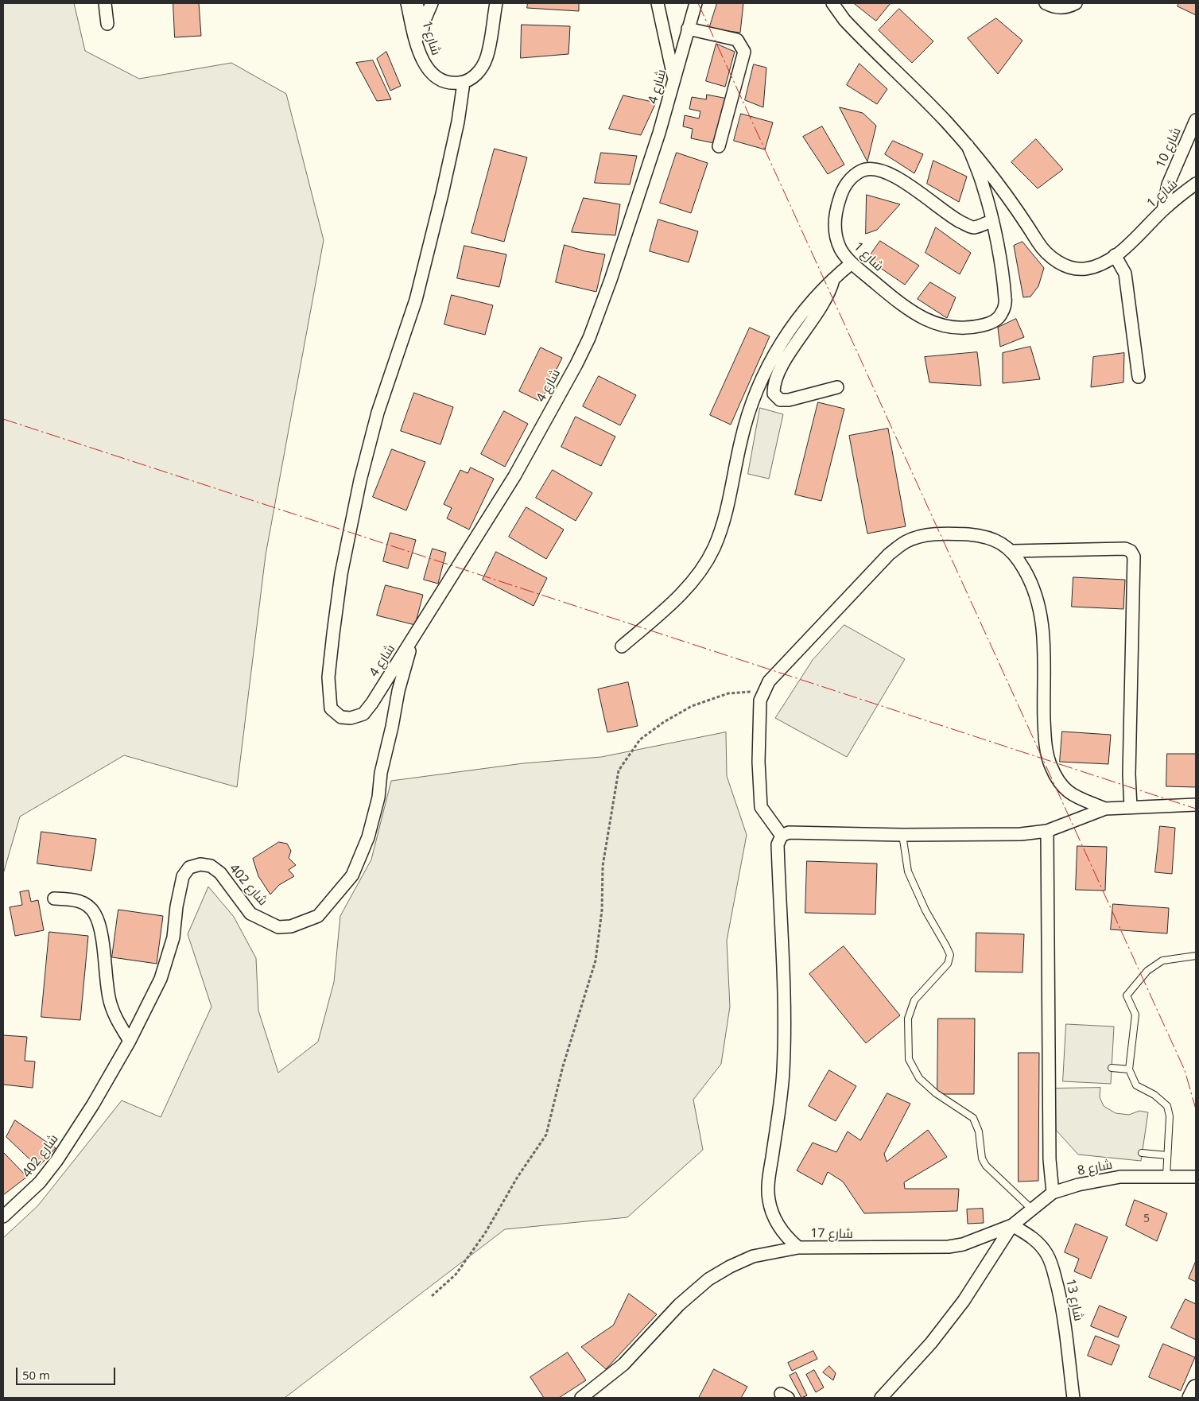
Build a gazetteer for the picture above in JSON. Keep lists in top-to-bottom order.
{
  "streets": {
    "street": [
      "شارع 1",
      "شارع 4",
      "شارع 10",
      "شارع 402",
      "شارع 8",
      "شارع 17",
      "شارع 13"
    ]
  },
  "crossings": [
    ["شارع 1", "شارع 4"],
    ["شارع 1", "شارع 10"],
    ["شارع 4", "شارع 402"],
    ["شارع 8", "شارع 17"],
    ["شارع 8", "شارع 13"],
    ["شارع 17", "شارع 13"]
  ],
  "house_numbers": ["5"],
  "scale_bar": "50 m"
}
